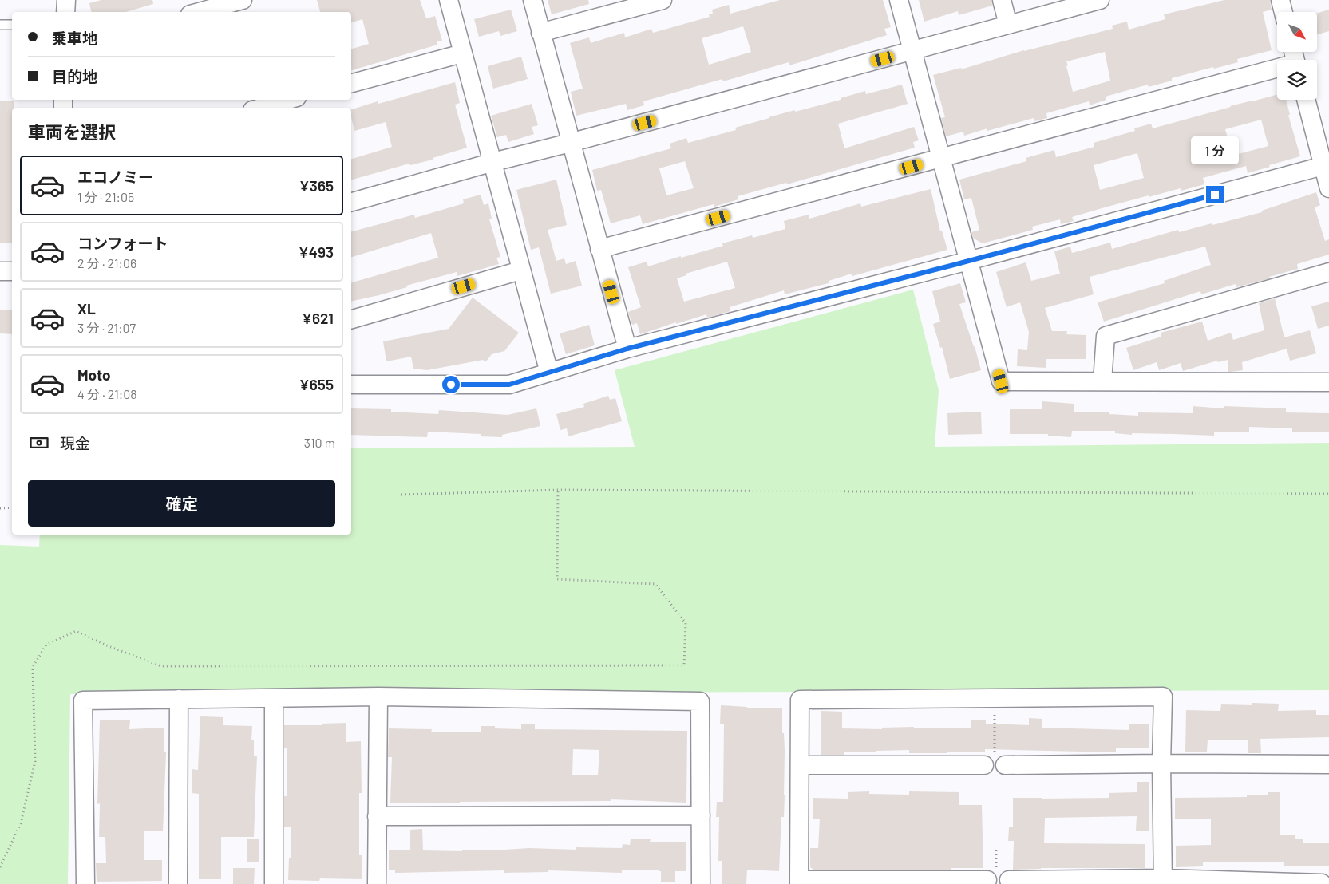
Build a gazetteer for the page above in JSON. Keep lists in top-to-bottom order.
{
  "north": "bottom right",
  "page": {
    "banner": ["乗車地", "目的地"],
    "heading": "車両を選択",
    "bubble": "1 分",
    "list": [
      {
        "name": "エコノミー",
        "note": "1 分 · 21:05",
        "value": "¥365"
      },
      {
        "name": "コンフォート",
        "note": "2 分 · 21:06",
        "value": "¥493"
      },
      {
        "name": "XL",
        "note": "3 分 · 21:07",
        "value": "¥621"
      },
      {
        "name": "Moto",
        "note": "4 分 · 21:08",
        "value": "¥655"
      }
    ],
    "pay": ["現金", "310 m"],
    "buttons": "確定"
  }
}
